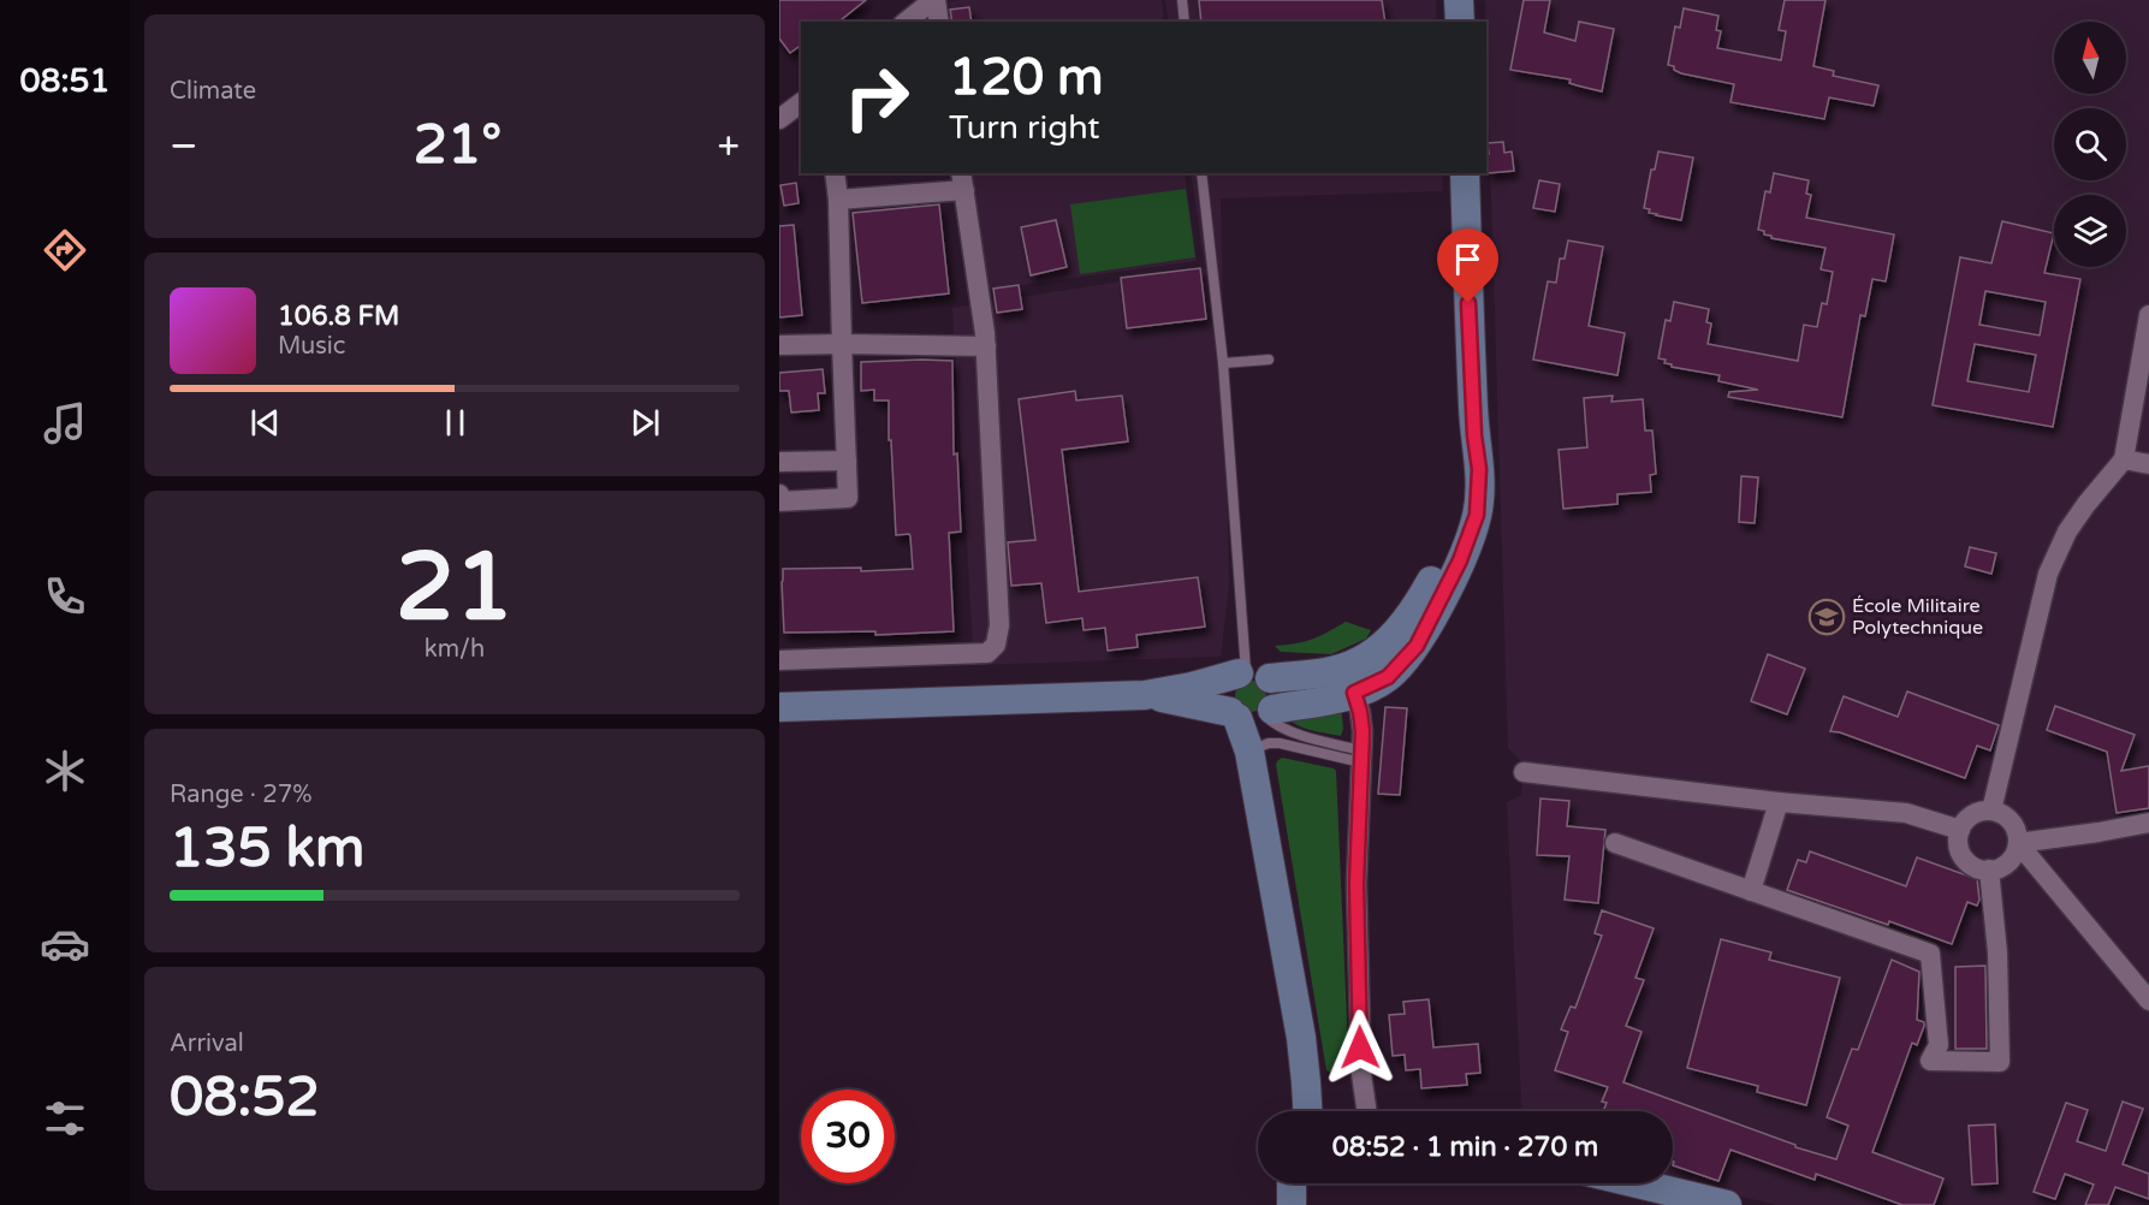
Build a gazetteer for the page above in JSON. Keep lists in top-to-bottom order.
{
  "places": {
    "school or university": ["École Militaire Polytechnique"]
  },
  "north": "top",
  "page": {
    "tabs": "08:51",
    "tile": [
      "Climate",
      ["21", "km/h"],
      ["Range · 27%", "135 km"],
      ["Arrival", "08:52"]
    ],
    "turn": ["120 m", "Turn right"],
    "heat": ["−", "21°", "+"],
    "song": ["106.8 FM", "Music"],
    "limit": "30",
    "trip": "08:52 · 1 min · 270 m"
  }
}
